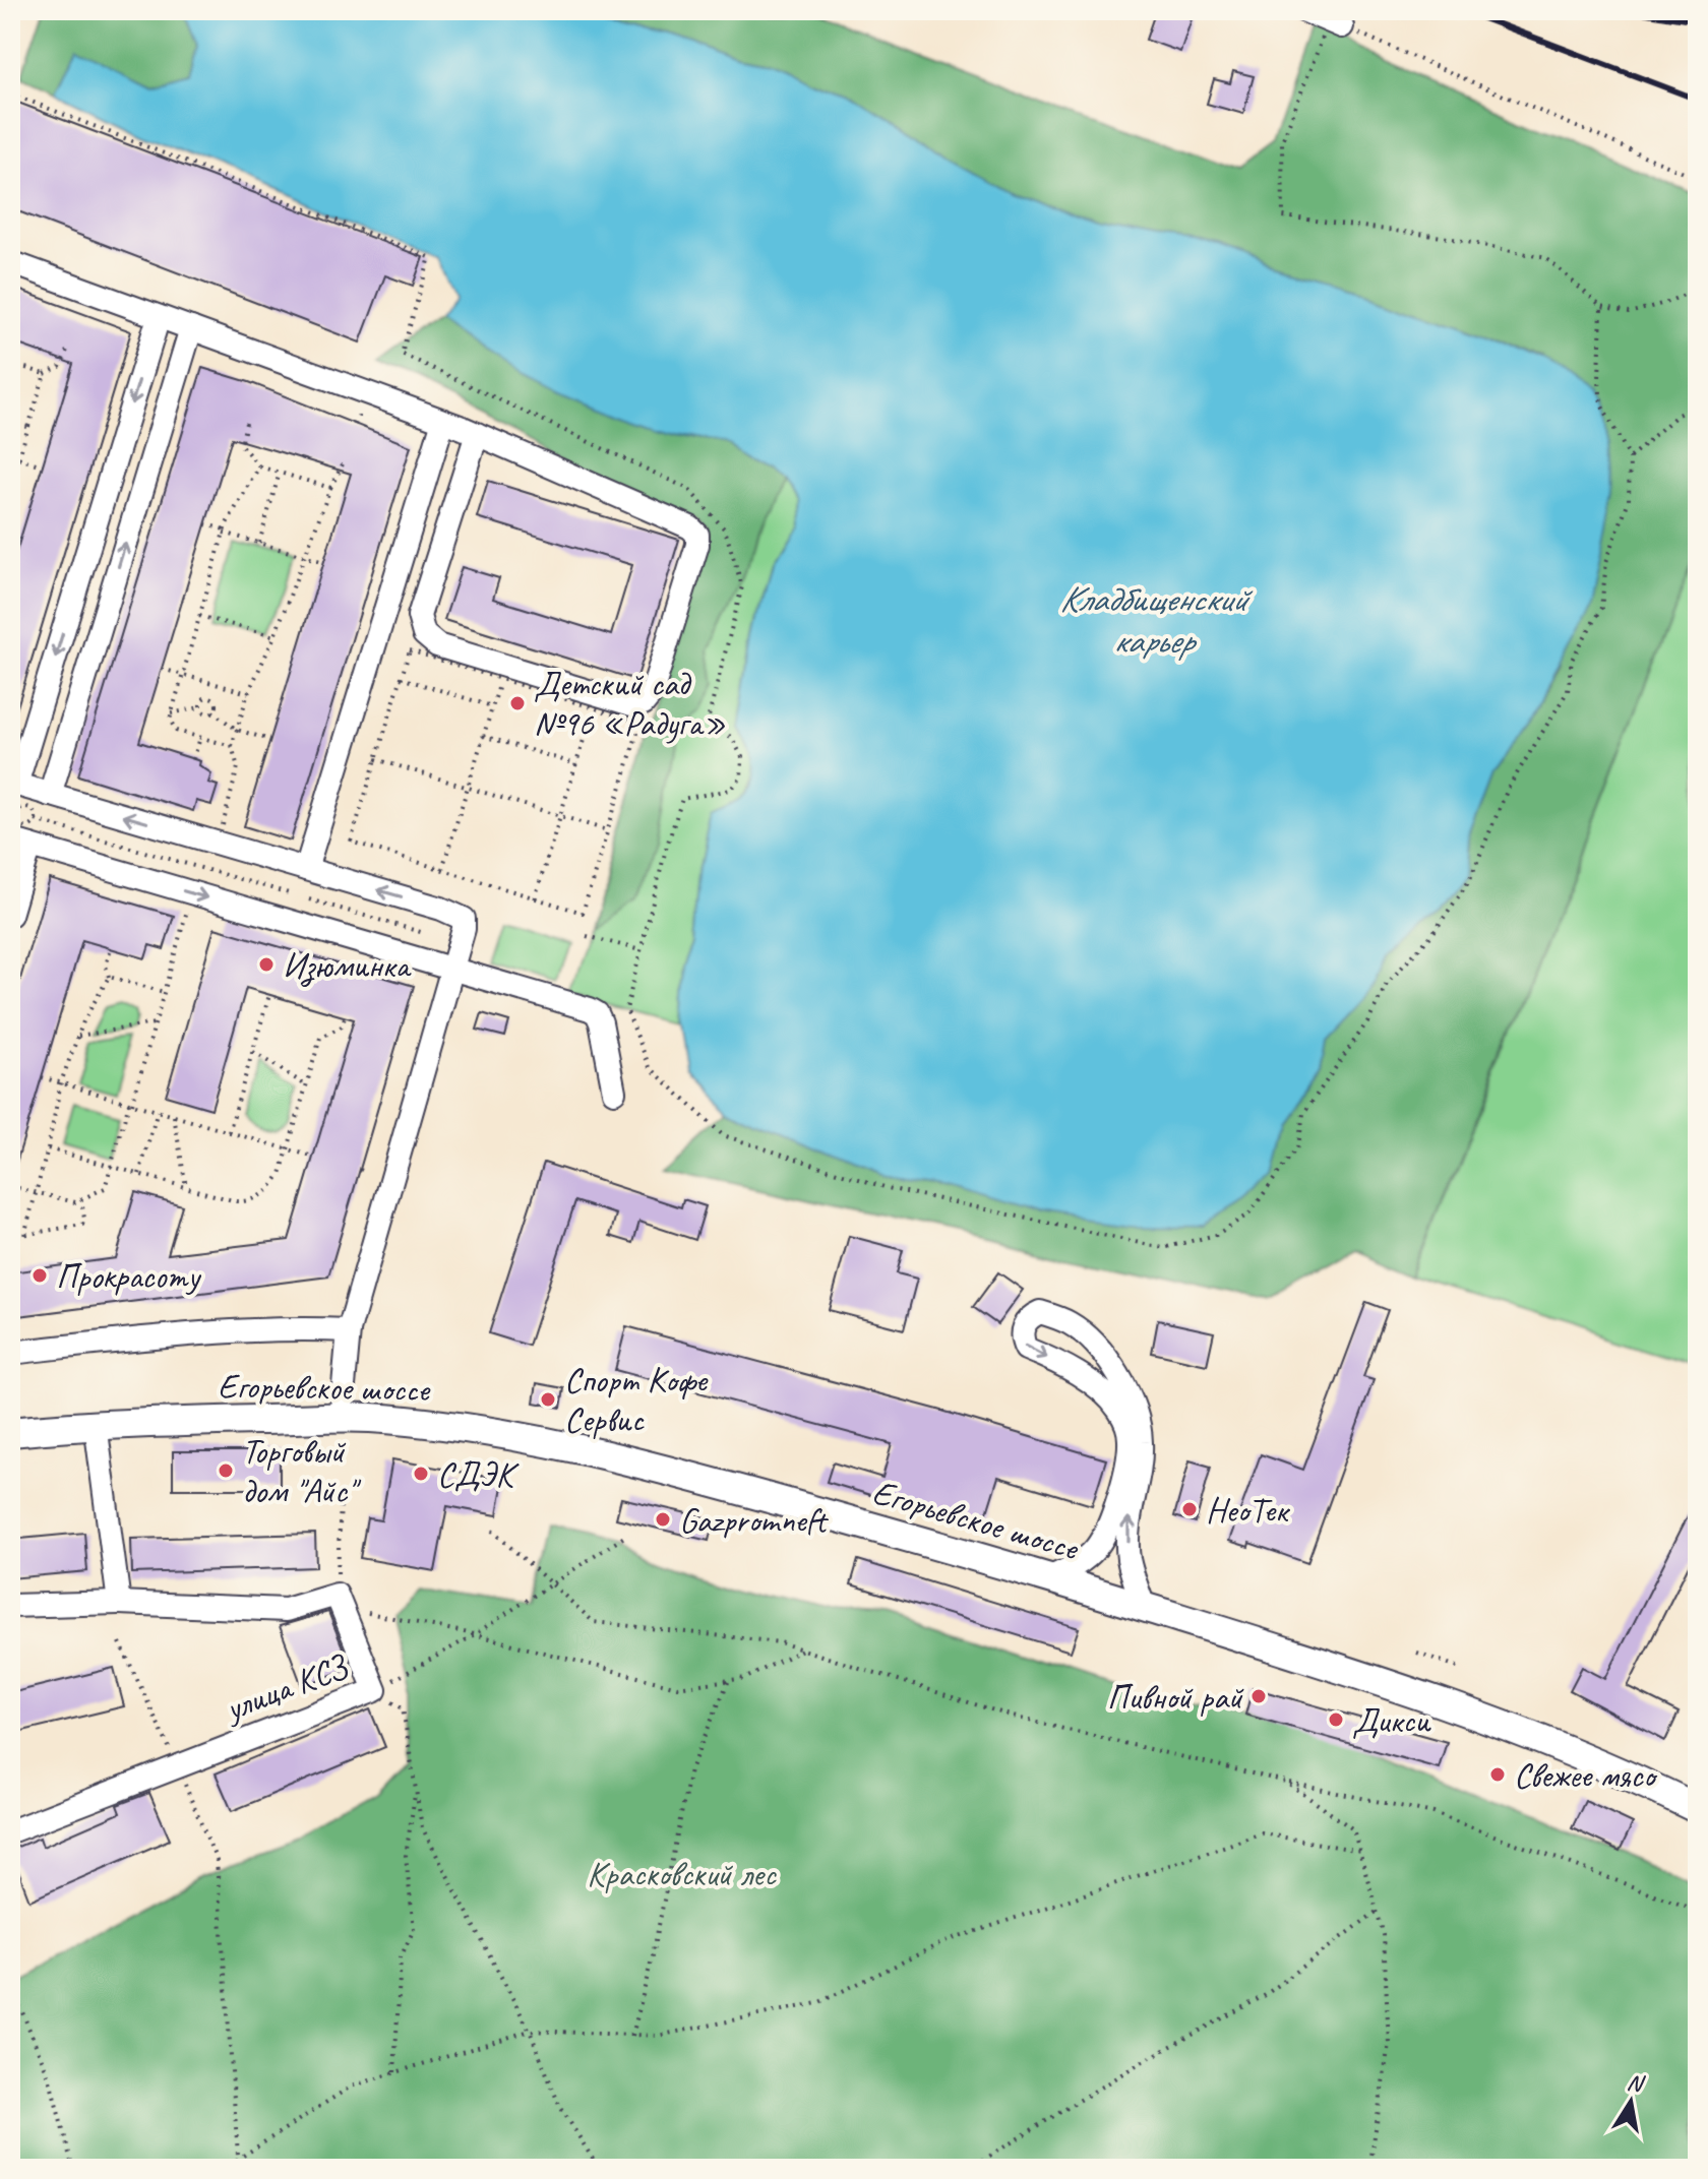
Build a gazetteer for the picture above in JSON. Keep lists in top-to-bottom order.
{
  "streets": {
    "main road": ["Егорьевское шоссе"],
    "street": ["улица КСЗ"]
  },
  "water": ["Кладбищенский карьер"],
  "parks": ["Красковский лес"],
  "places": [
    "Детский сад №96 «Радуга»",
    "Изюминка",
    "Прокрасоту",
    "Спорт Кофе Сервис",
    "Торговый дом \"Айс\"",
    "СДЭК",
    "НеоТек",
    "Gazpromneft",
    "Пивной рай",
    "Дикси",
    "Свежее мясо"
  ],
  "north": "top"
}
